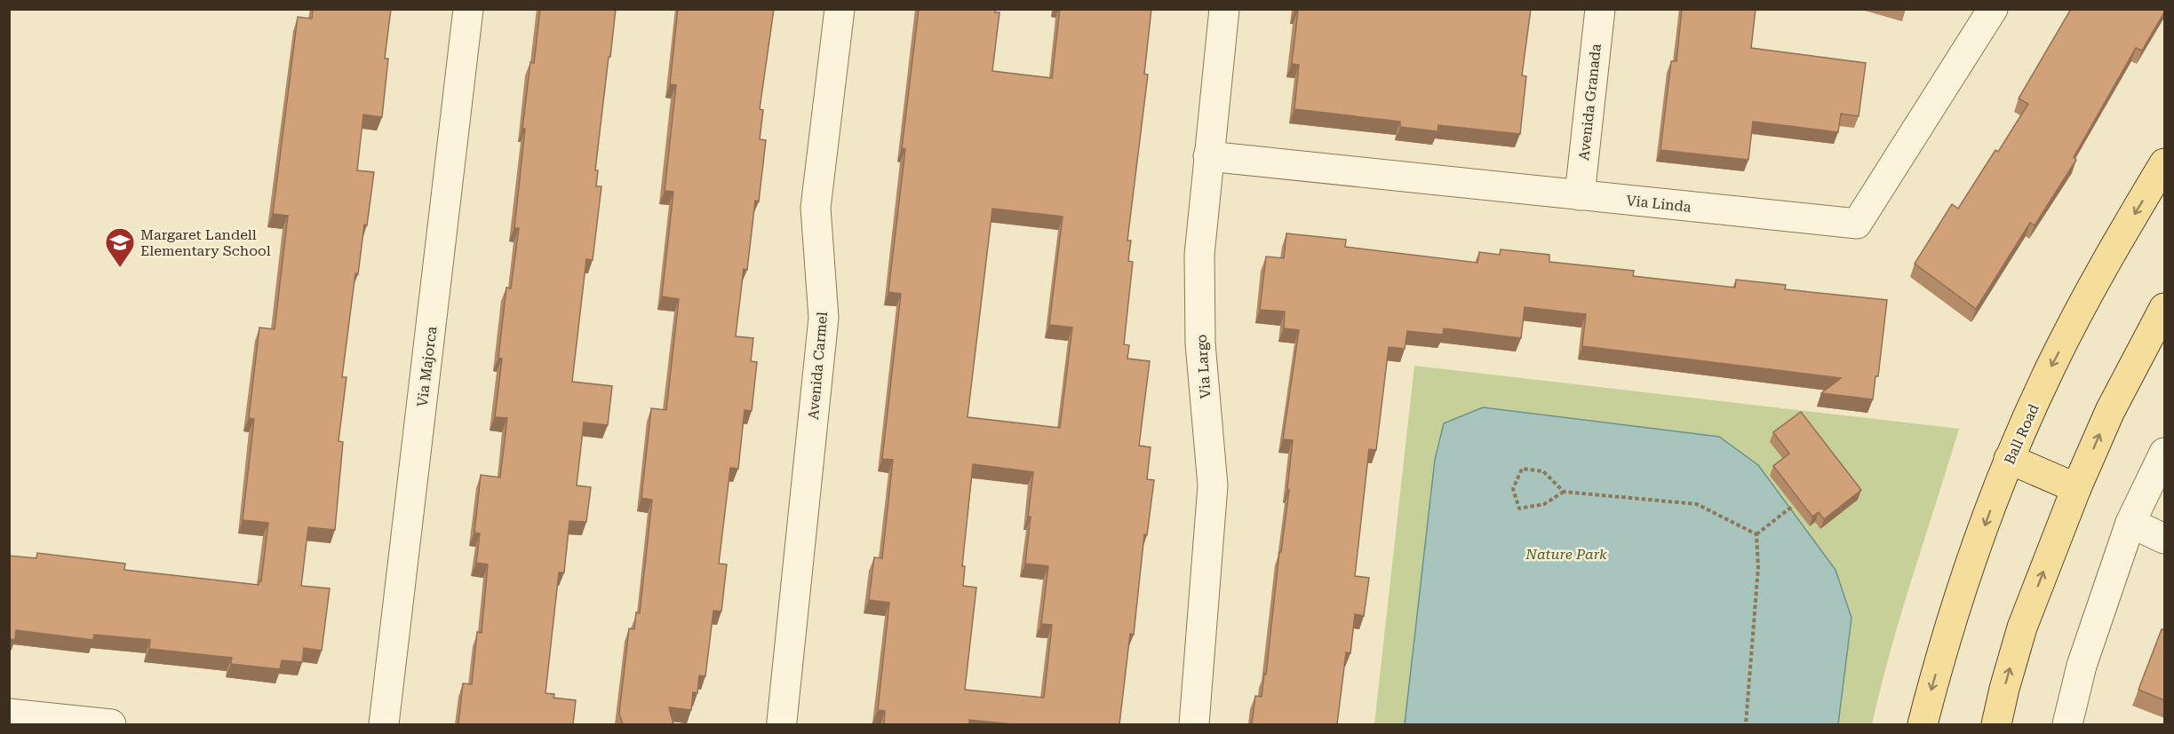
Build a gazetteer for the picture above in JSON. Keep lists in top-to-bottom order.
{
  "streets": {
    "main road": ["Ball Road"],
    "street": [
      "Avenida Granada",
      "Via Linda",
      "Avenida Carmel",
      "Via Majorca",
      "Via Largo"
    ]
  },
  "crossings": [
    ["Avenida Granada", "Via Linda"],
    ["Via Linda", "Via Largo"]
  ],
  "parks": ["Nature Park"],
  "places": {
    "school or university": ["Margaret Landell Elementary School"]
  }
}
